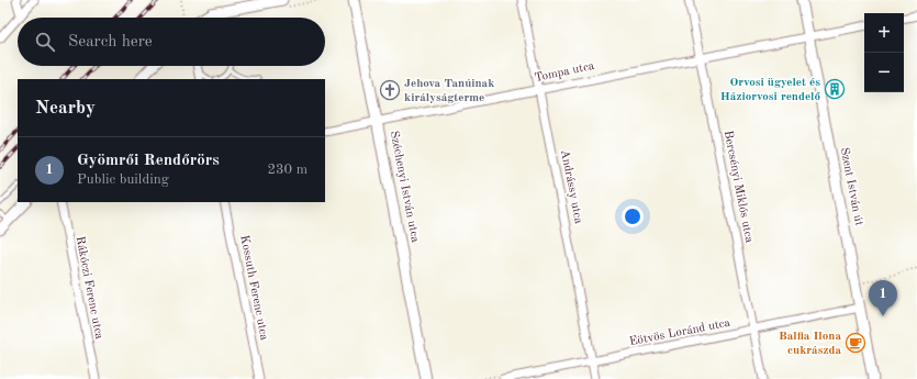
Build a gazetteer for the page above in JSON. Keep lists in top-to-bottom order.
{
  "streets": {
    "street": [
      "Tompa utca",
      "Széchenyi István utca",
      "Andrássy utca",
      "Bercsényi Miklós utca",
      "Szent István út",
      "Rákóczi Ferenc utca",
      "Kossuth Ferenc utca",
      "Eötvös Loránd utca"
    ]
  },
  "crossings": [
    ["Tompa utca", "Széchenyi István utca"],
    ["Tompa utca", "Andrássy utca"],
    ["Tompa utca", "Bercsényi Miklós utca"],
    ["Tompa utca", "Szent István út"],
    ["Andrássy utca", "Eötvös Loránd utca"],
    ["Bercsényi Miklós utca", "Eötvös Loránd utca"],
    ["Szent István út", "Eötvös Loránd utca"]
  ],
  "places": {
    "building": ["Orvosi ügyelet és Háziorvosi rendelő"],
    "church": ["Jehova Tanúinak királyságterme"],
    "cafe": ["Balfia Ilona cukrászda"]
  },
  "page": {
    "map_buttons": ["+", "−"],
    "search": "Search here",
    "heading": "Nearby",
    "list": [
      {
        "mark": "1",
        "name": "Gyömrői Rendőrörs",
        "note": "Public building",
        "value": "230 m"
      }
    ],
    "pins": "1"
  }
}
